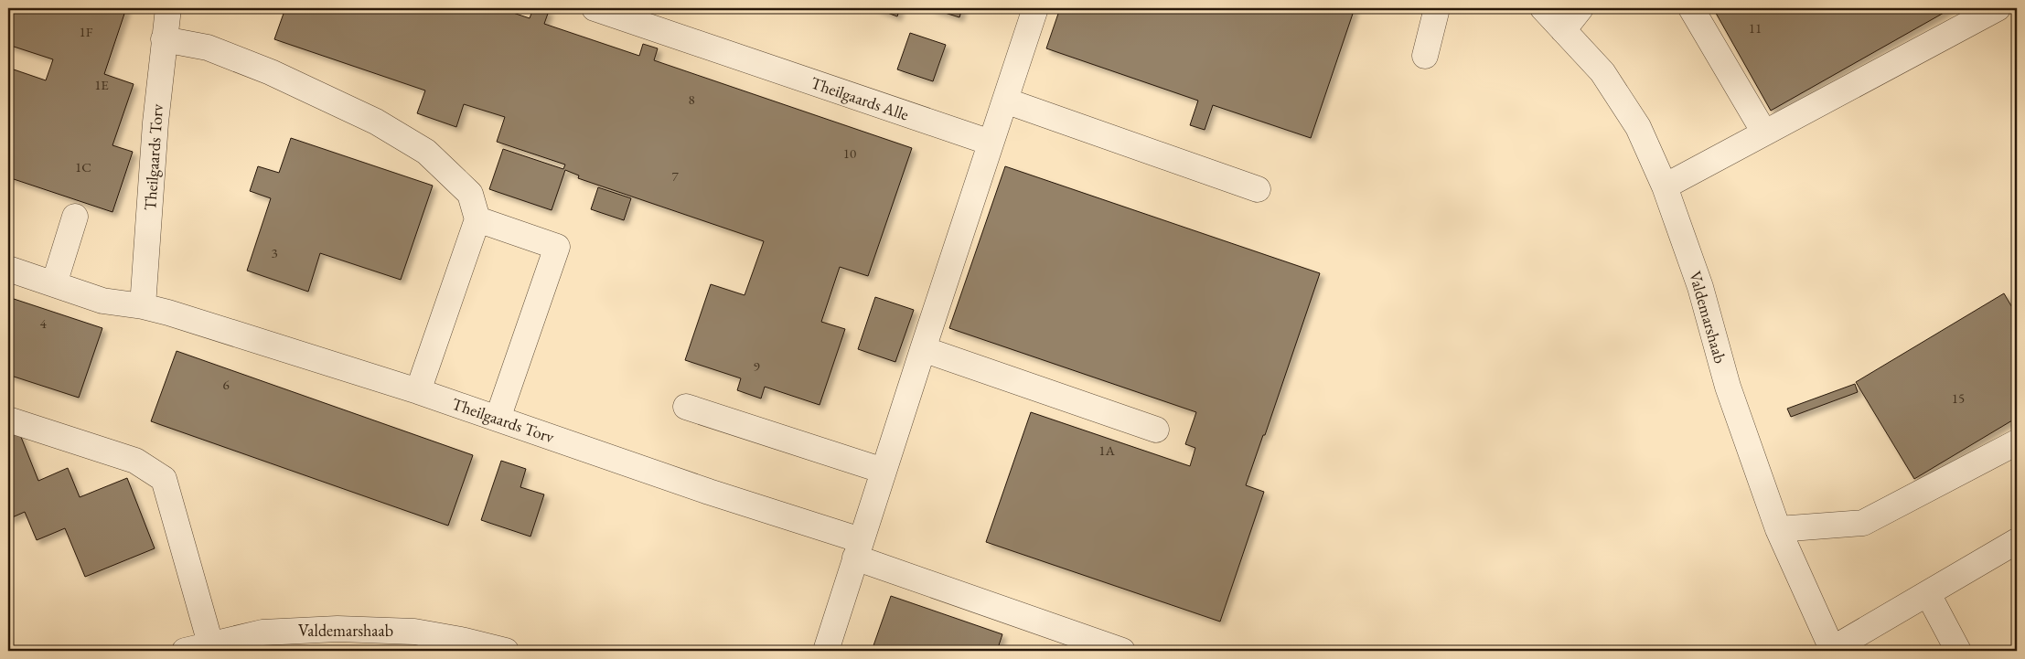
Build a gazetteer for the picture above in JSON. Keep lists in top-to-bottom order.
{
  "streets": {
    "street": ["Theilgaards Alle", "Theilgaards Torv", "Valdemarshaab"]
  },
  "house_numbers": [
    "11",
    "1F",
    "1E",
    "8",
    "10",
    "1C",
    "7",
    "3",
    "4",
    "9",
    "6",
    "15",
    "1A"
  ]
}
